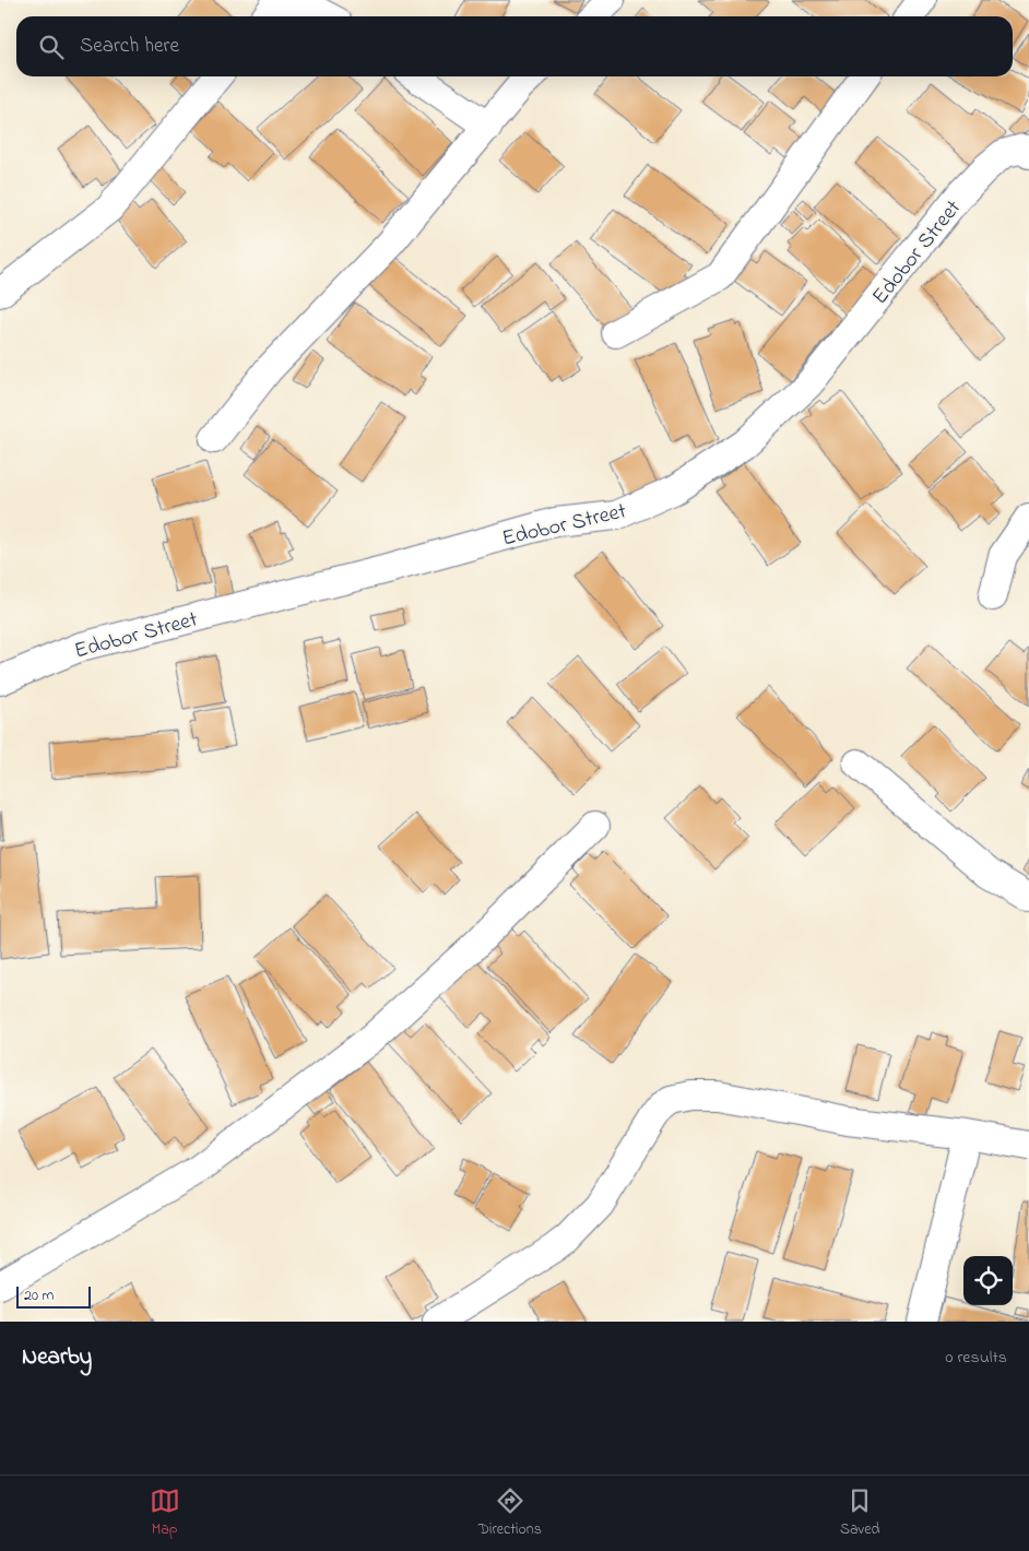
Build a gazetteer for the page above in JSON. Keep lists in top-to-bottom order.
{
  "streets": {
    "street": ["Edobor Street"]
  },
  "scale_bar": "20 m",
  "page": {
    "search": "Search here",
    "scale": "20 m",
    "heading": ["Nearby", "0 results"],
    "nav": ["Map", "Directions", "Saved"]
  }
}
